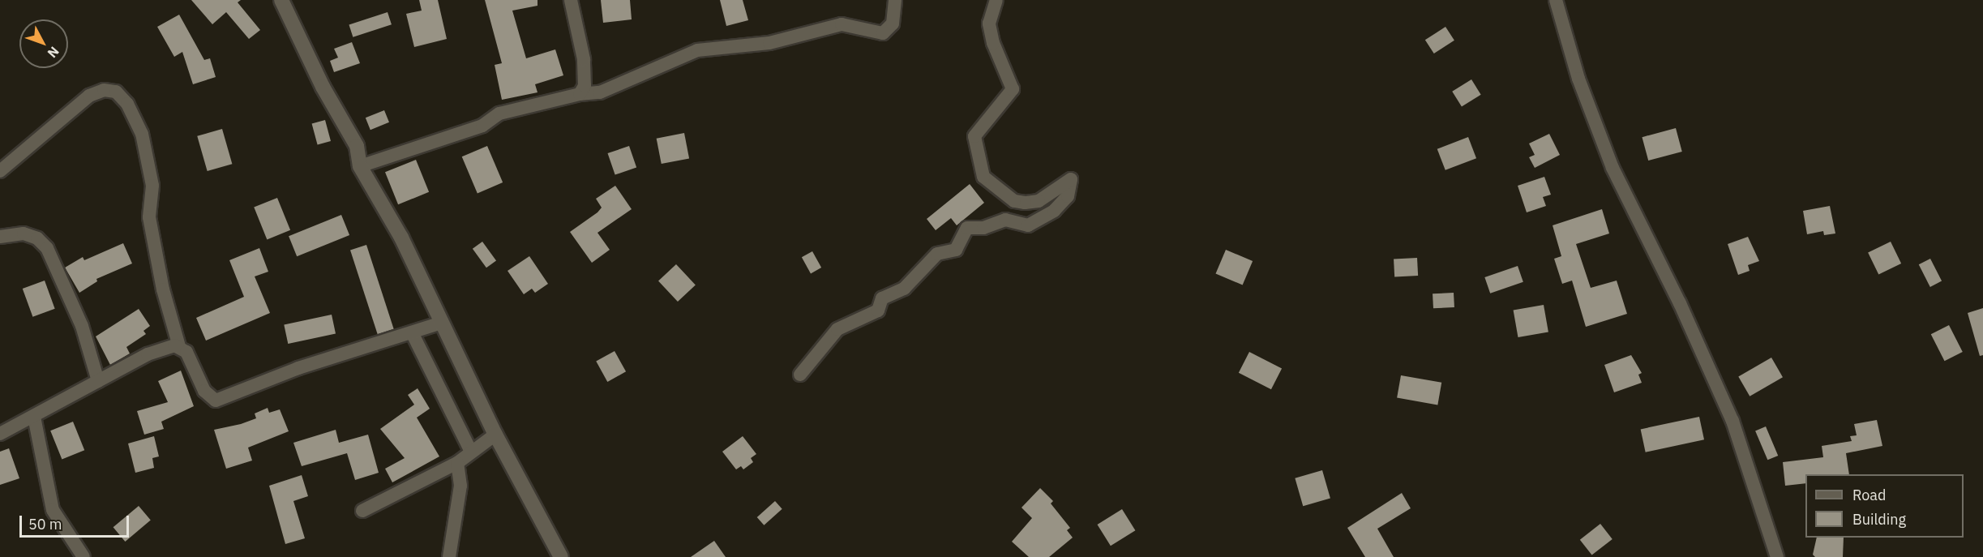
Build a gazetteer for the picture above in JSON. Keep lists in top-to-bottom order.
{
  "legend": ["Road", "Building"],
  "scale_bar": "50 m",
  "north": "bottom right"
}
